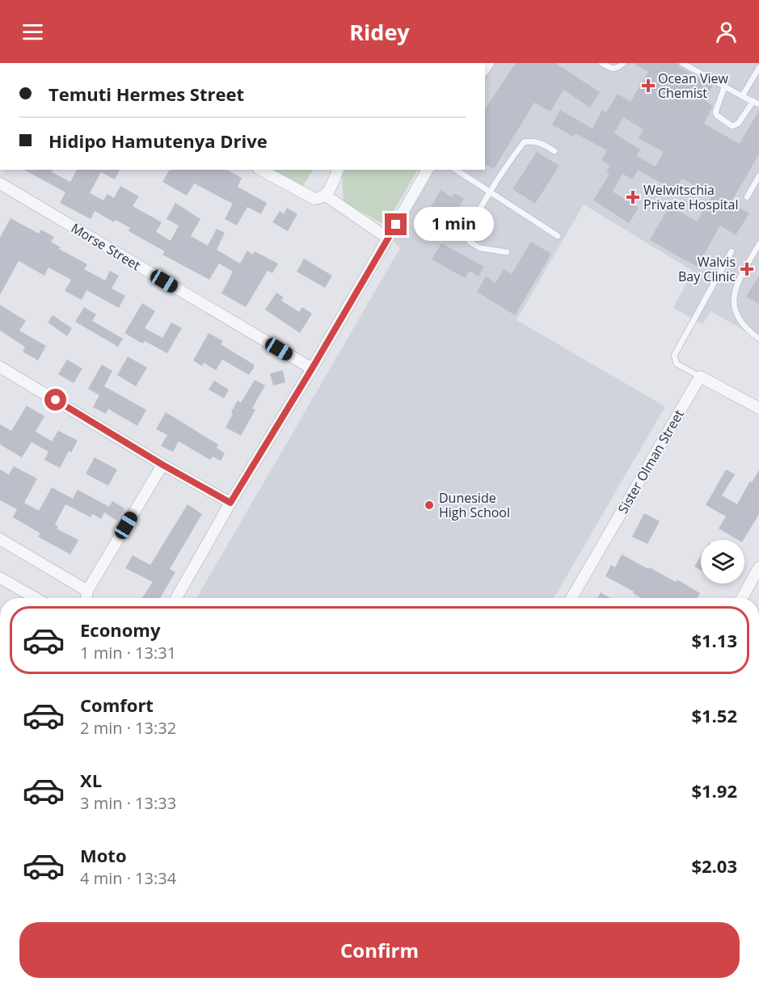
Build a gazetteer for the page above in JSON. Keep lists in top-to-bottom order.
{
  "streets": {
    "street": ["Morse Street", "Sister Olman Street"]
  },
  "places": {
    "health": ["Ocean View Chemist", "Welwitschia Private Hospital", "Walvis Bay Clinic"],
    "other": ["Duneside High School"]
  },
  "page": {
    "header": "Ridey",
    "banner": ["Temuti Hermes Street", "Hidipo Hamutenya Drive"],
    "bubble": "1 min",
    "list": [
      {
        "name": "Economy",
        "note": "1 min · 13:31",
        "value": "$1.13"
      },
      {
        "name": "Comfort",
        "note": "2 min · 13:32",
        "value": "$1.52"
      },
      {
        "name": "XL",
        "note": "3 min · 13:33",
        "value": "$1.92"
      },
      {
        "name": "Moto",
        "note": "4 min · 13:34",
        "value": "$2.03"
      }
    ],
    "buttons": "Confirm"
  }
}
